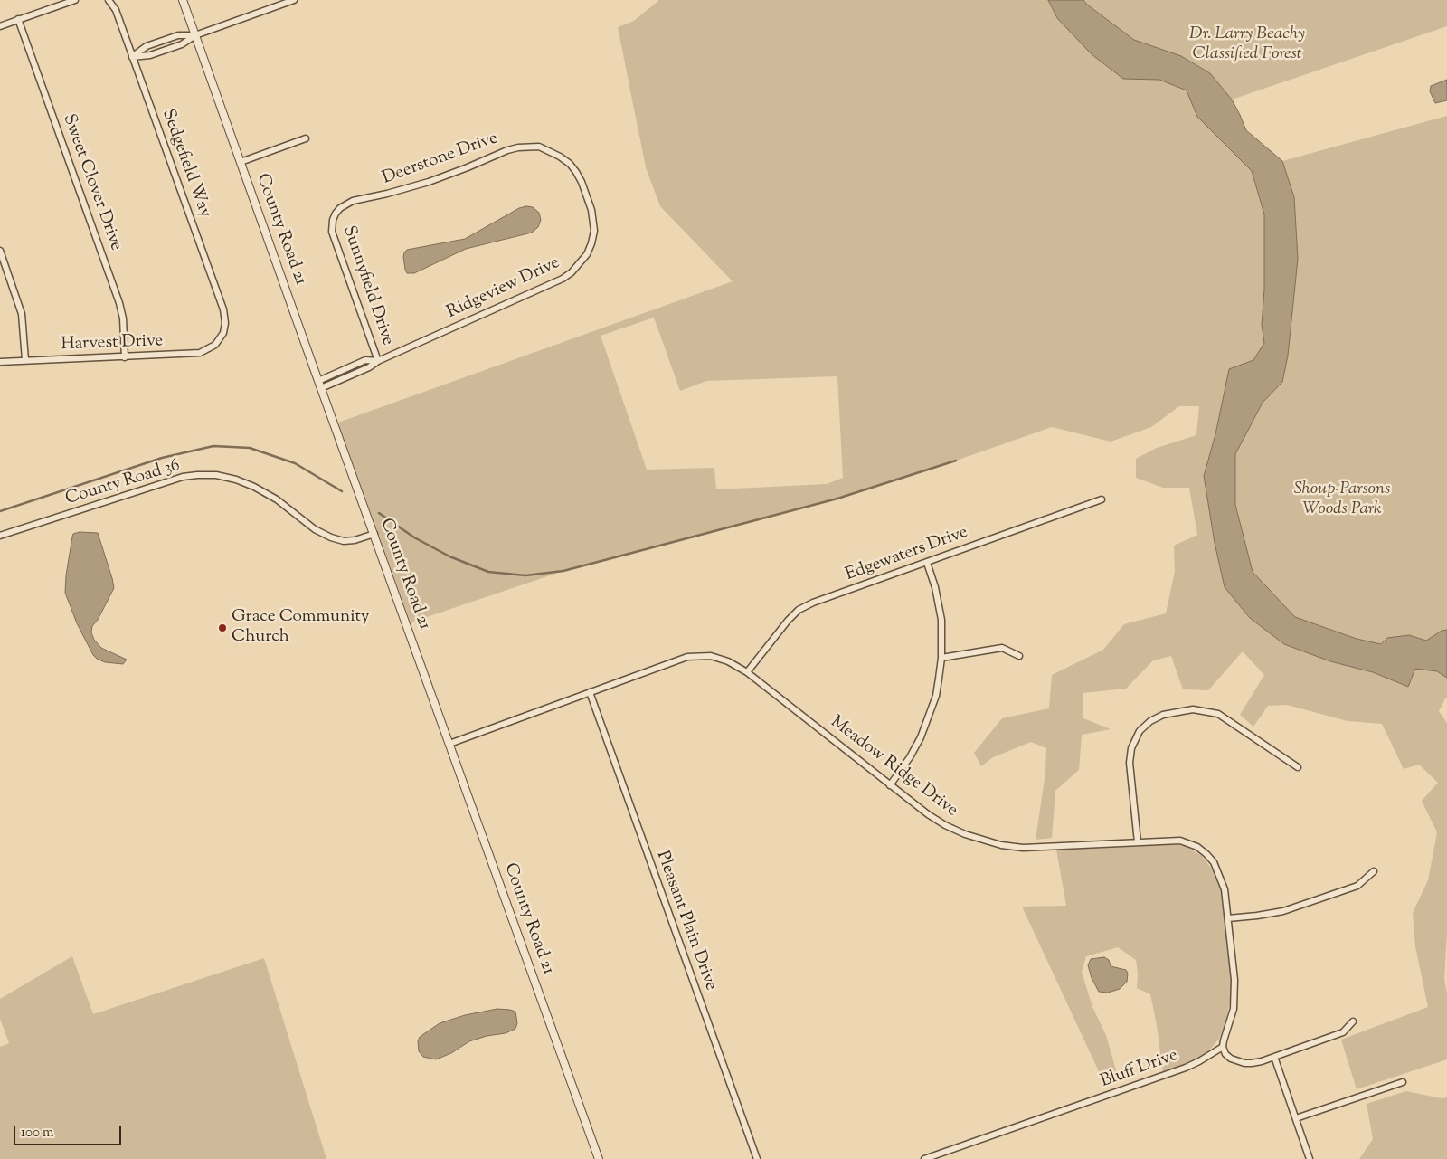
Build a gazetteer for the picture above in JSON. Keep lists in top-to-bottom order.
{
  "streets": {
    "street": [
      "Deerstone Drive",
      "Sedgefield Way",
      "Sweet Clover Drive",
      "County Road 21",
      "Sunnyfield Drive",
      "Ridgeview Drive",
      "Harvest Drive",
      "County Road 36",
      "Edgewaters Drive",
      "Meadow Ridge Drive",
      "Pleasant Plain Drive",
      "Bluff Drive"
    ]
  },
  "crossings": [
    ["Deerstone Drive", "Sunnyfield Drive"],
    ["Deerstone Drive", "Ridgeview Drive"],
    ["Sedgefield Way", "Harvest Drive"],
    ["Sweet Clover Drive", "Harvest Drive"],
    ["County Road 21", "Ridgeview Drive"],
    ["County Road 21", "County Road 36"],
    ["County Road 21", "Meadow Ridge Drive"],
    ["Sunnyfield Drive", "Ridgeview Drive"],
    ["Edgewaters Drive", "Meadow Ridge Drive"],
    ["Meadow Ridge Drive", "Pleasant Plain Drive"],
    ["Meadow Ridge Drive", "Bluff Drive"]
  ],
  "parks": ["Dr. Larry Beachy Classified Forest", "Shoup-Parsons Woods Park"],
  "places": ["Grace Community Church"],
  "scale_bar": "100 m"
}
